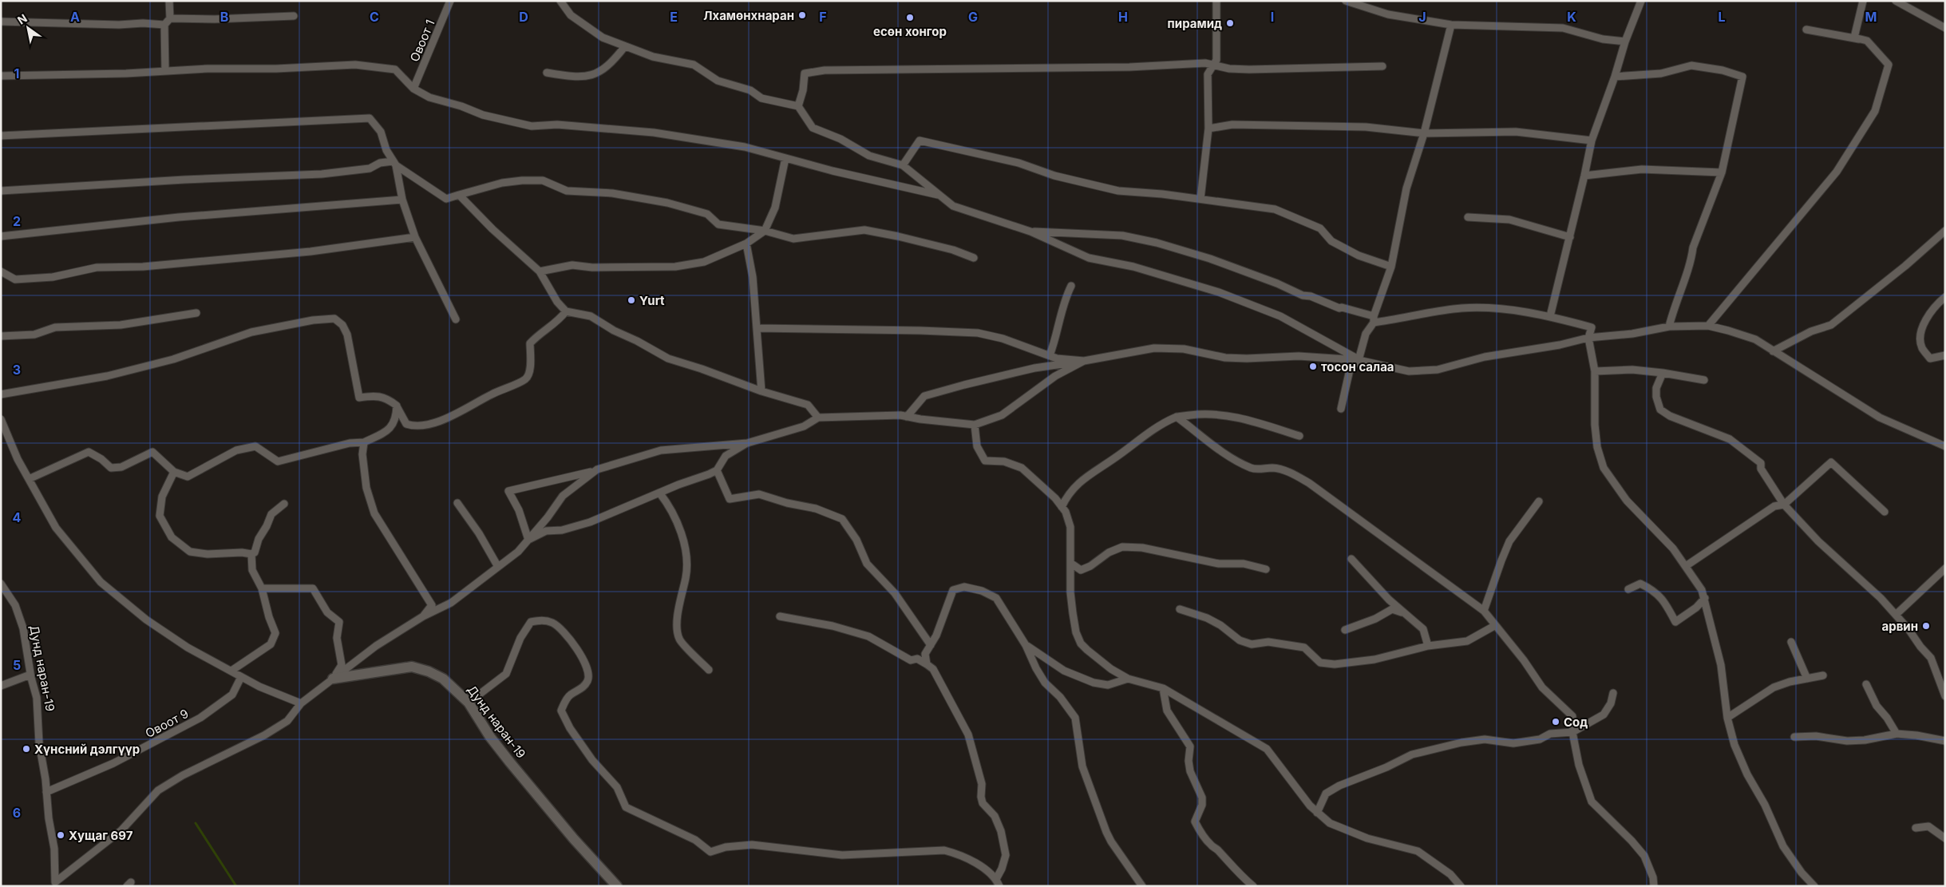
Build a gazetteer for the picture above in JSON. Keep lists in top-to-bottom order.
{
  "streets": {
    "street": ["Овоот 1", "Дунд наран-19", "Овоот 9"]
  },
  "crossings": [
    ["Дунд наран-19", "Овоот 9"]
  ],
  "places": [
    "Лхамөнхнаран",
    "есөн хонгор",
    "пирамид",
    "Yurt",
    "тосон салаа",
    "арвин",
    "Сод",
    "Хүнсний дэлгүүр",
    "Хущаг 697"
  ],
  "north": "top left",
  "grid": {
    "columns": [
      "A",
      "B",
      "C",
      "D",
      "E",
      "F",
      "G",
      "H",
      "I",
      "J",
      "K",
      "L",
      "M"
    ],
    "rows": [
      "1",
      "2",
      "3",
      "4",
      "5",
      "6"
    ]
  }
}
